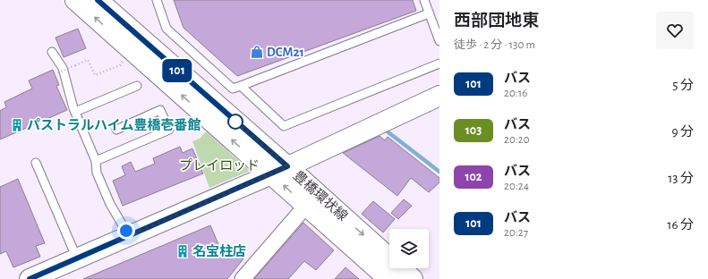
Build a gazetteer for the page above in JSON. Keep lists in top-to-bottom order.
{
  "streets": {
    "main road": ["豊橋環状線"]
  },
  "parks": ["プレイロッド"],
  "places": {
    "shop": ["DCM21"],
    "building": ["パストラルハイム豊橋壱番館", "名宝柱店"]
  },
  "lines": ["bus line 101"],
  "page": {
    "on_map": "101",
    "heading": ["西部団地東", "徒歩 · 2 分 · 130 m"],
    "list": [
      {
        "mark": "101",
        "name": "バス",
        "note": "20:16",
        "value": "5 分"
      },
      {
        "mark": "103",
        "name": "バス",
        "note": "20:20",
        "value": "9 分"
      },
      {
        "mark": "102",
        "name": "バス",
        "note": "20:24",
        "value": "13 分"
      },
      {
        "mark": "101",
        "name": "バス",
        "note": "20:27",
        "value": "16 分"
      }
    ]
  }
}
